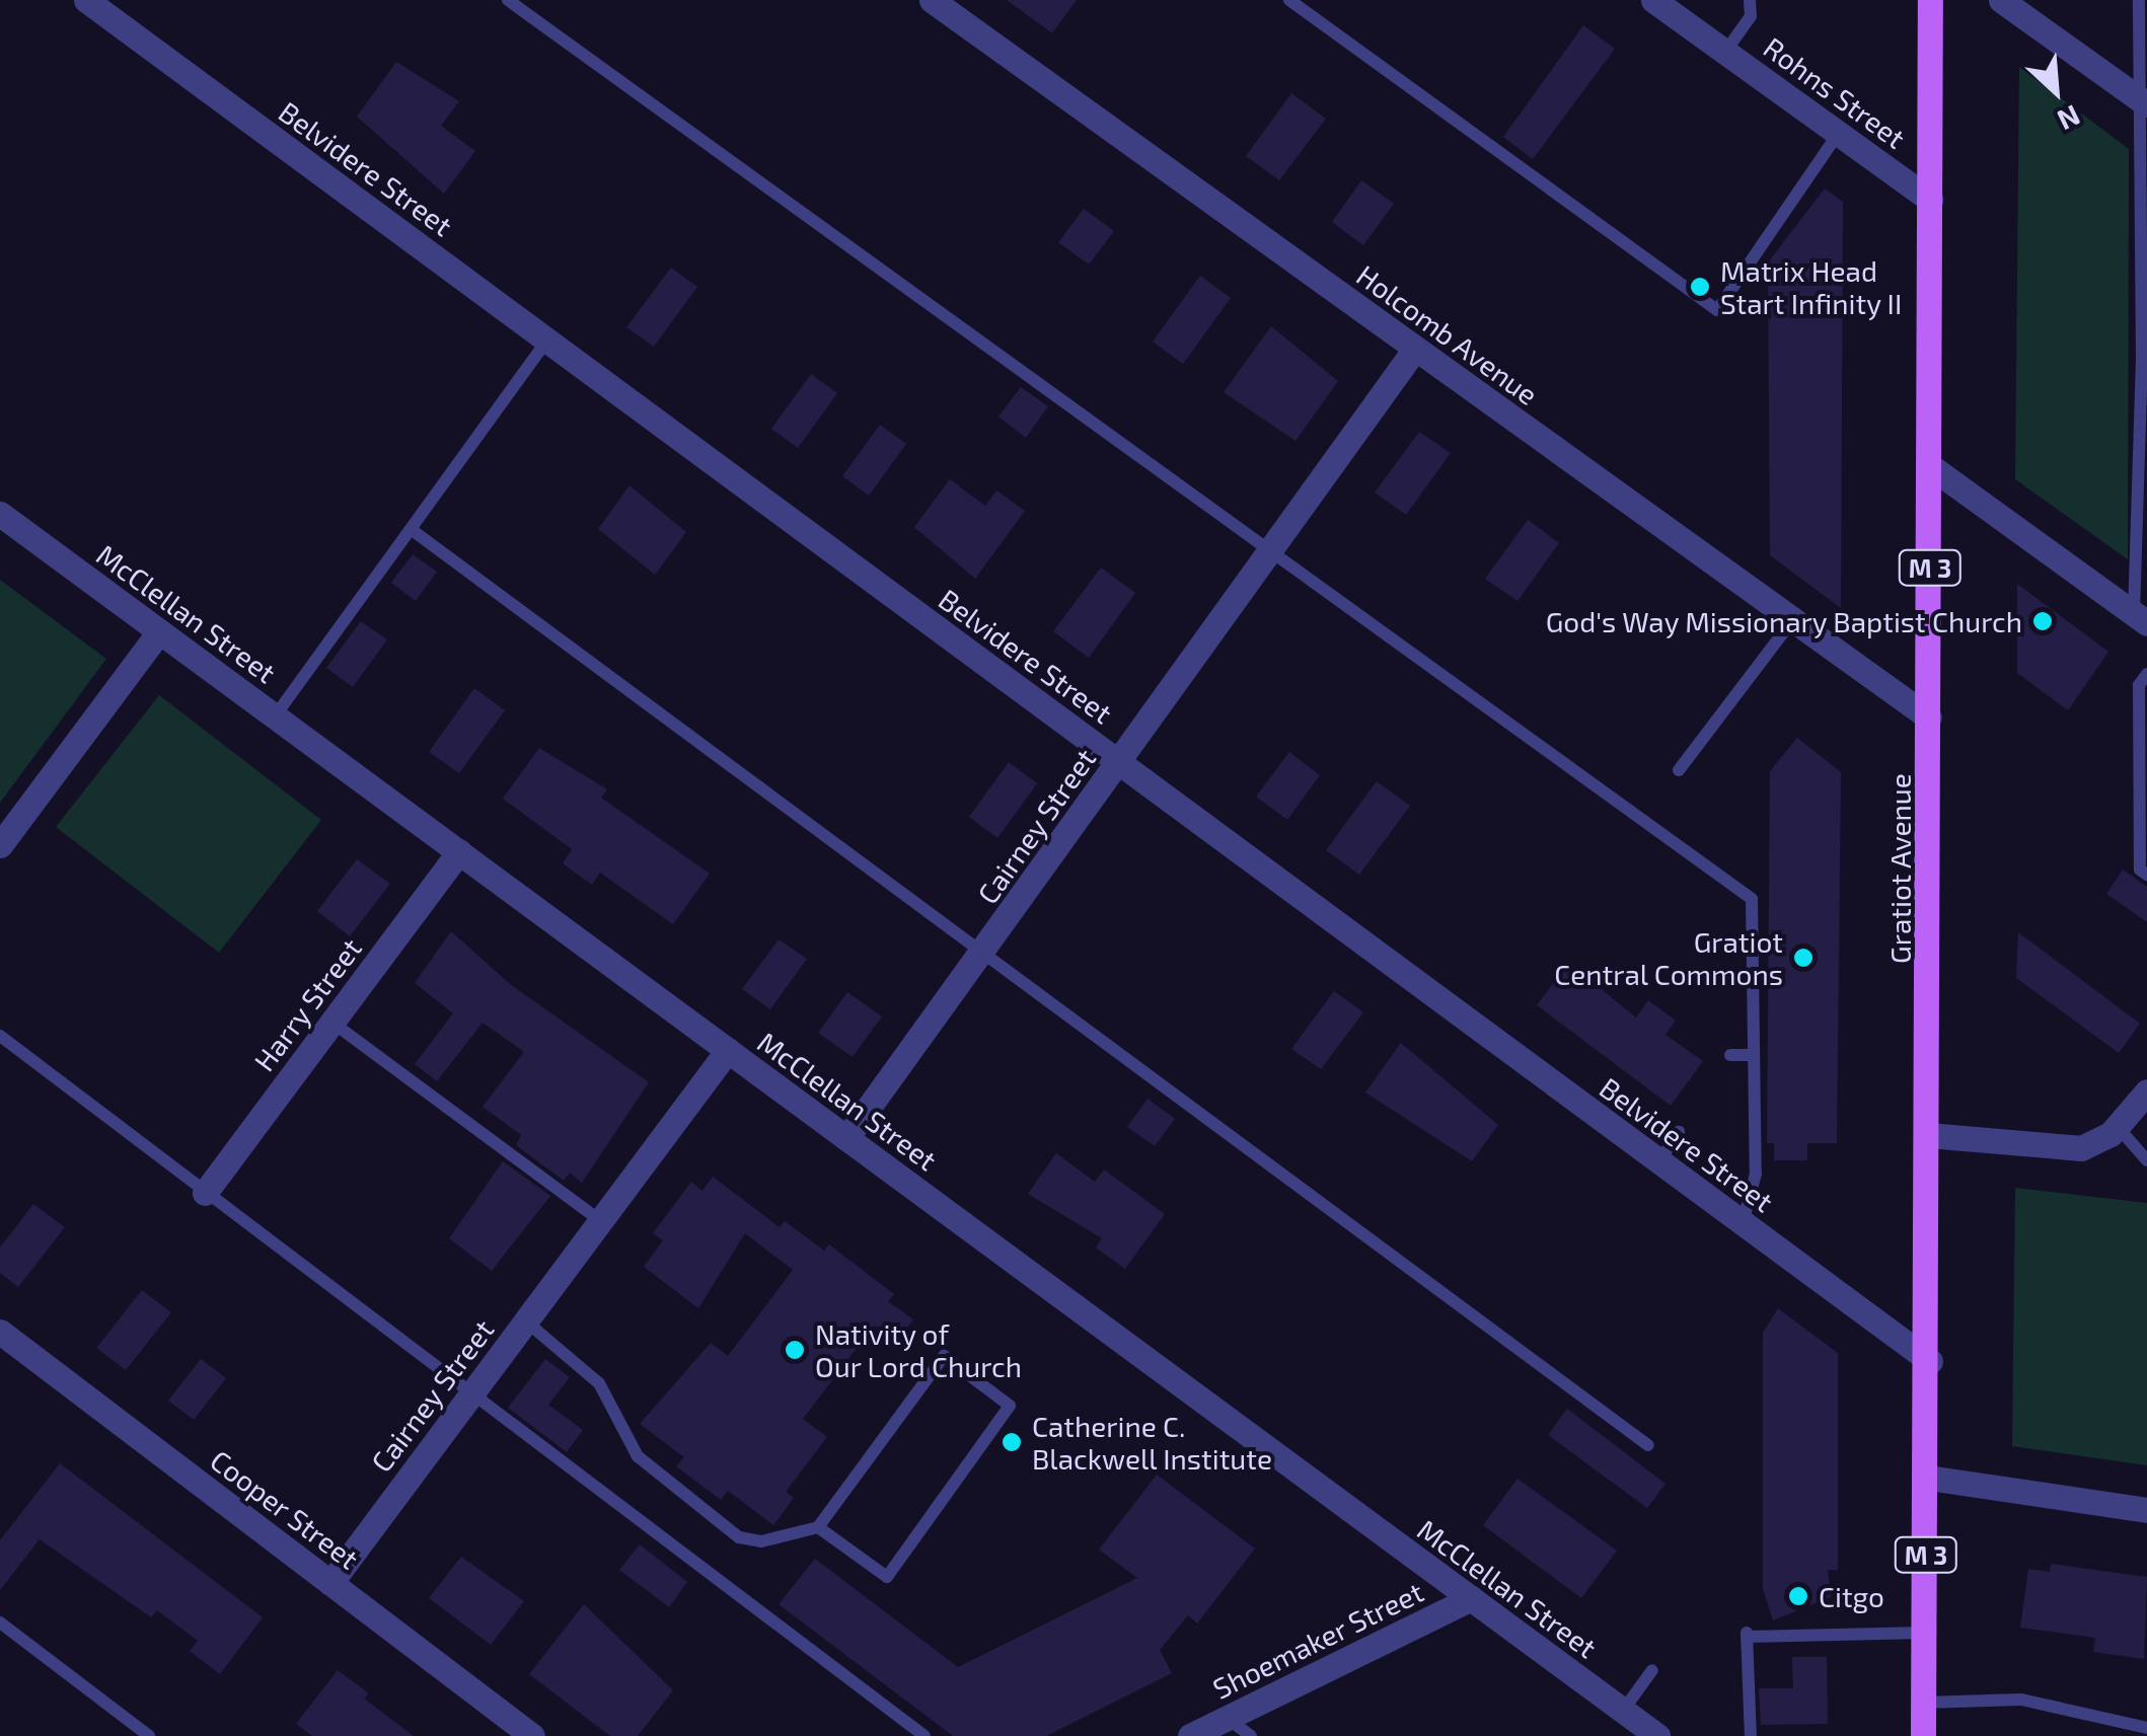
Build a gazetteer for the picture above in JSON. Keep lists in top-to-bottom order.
{
  "streets": {
    "main road": ["M 3", "Gratiot Avenue"],
    "street": [
      "Rohns Street",
      "Belvidere Street",
      "Holcomb Avenue",
      "McClellan Street",
      "Cairney Street",
      "Harry Street",
      "Cooper Street",
      "Shoemaker Street"
    ]
  },
  "crossings": [
    ["Rohns Street", "Gratiot Avenue"],
    ["Belvidere Street", "Cairney Street"],
    ["Belvidere Street", "Gratiot Avenue"],
    ["Holcomb Avenue", "Cairney Street"],
    ["Holcomb Avenue", "Gratiot Avenue"],
    ["McClellan Street", "Cairney Street"],
    ["McClellan Street", "Harry Street"],
    ["McClellan Street", "Shoemaker Street"],
    ["Cairney Street", "Cooper Street"]
  ],
  "places": [
    "Matrix Head Start Infinity II",
    "God's Way Missionary Baptist Church",
    "Gratiot Central Commons",
    "Nativity of Our Lord Church",
    "Catherine C. Blackwell Institute",
    "Citgo"
  ],
  "north": "bottom right"
}
